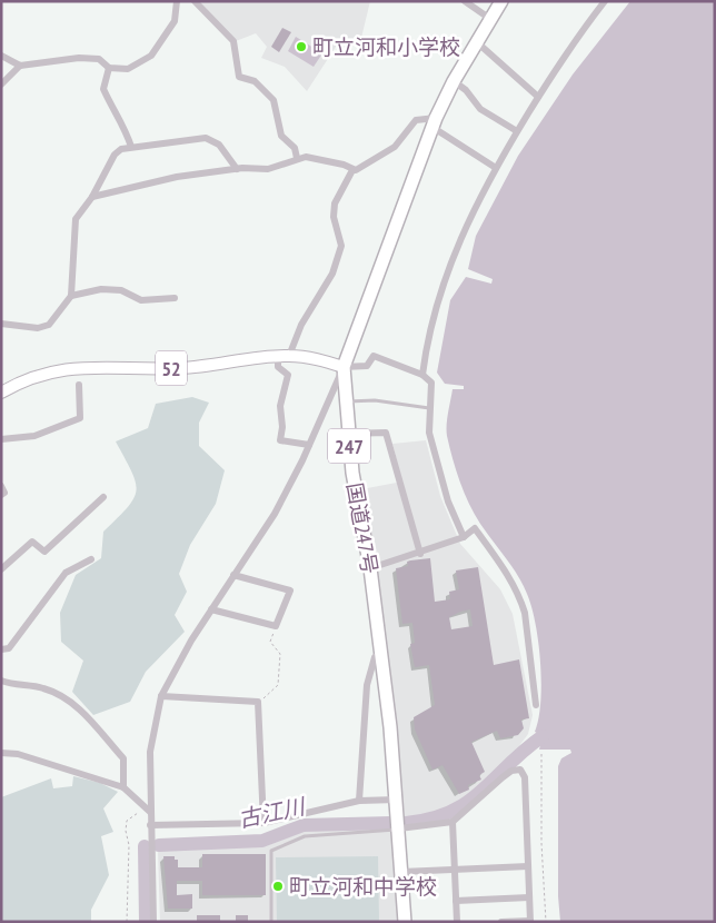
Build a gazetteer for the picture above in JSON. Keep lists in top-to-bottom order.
{
  "streets": {
    "highway": ["247", "国道247号"],
    "main road": ["52"]
  },
  "crossings": [
    ["52", "国道247号"]
  ],
  "water": ["古江川"],
  "places": ["町立河和小学校", "町立河和中学校"]
}
